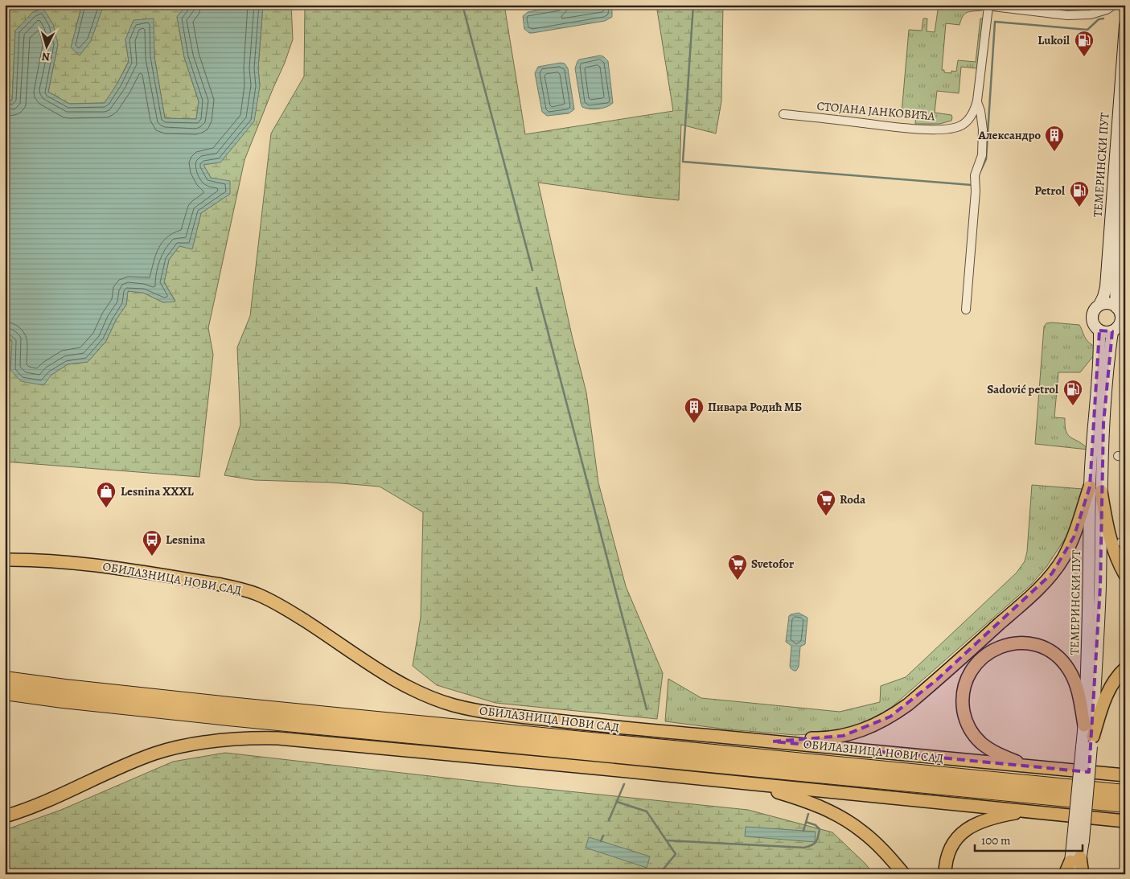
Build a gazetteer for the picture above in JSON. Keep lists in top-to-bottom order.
{
  "streets": {
    "main road": ["ТЕМЕРИНСКИ ПУТ", "ОБИЛАЗНИЦА НОВИ САД"],
    "street": ["СТОЈАНА ЈАНКОВИЋА"]
  },
  "places": {
    "fuel station": ["Lukoil", "Petrol", "Sadović petrol"],
    "building": ["Александро", "Пивара Родић МБ"],
    "shop": ["Lesnina XXXL"],
    "supermarket": ["Roda", "Svetofor"],
    "bus stop": ["Lesnina"]
  },
  "scale_bar": "100 m",
  "north": "bottom"
}
